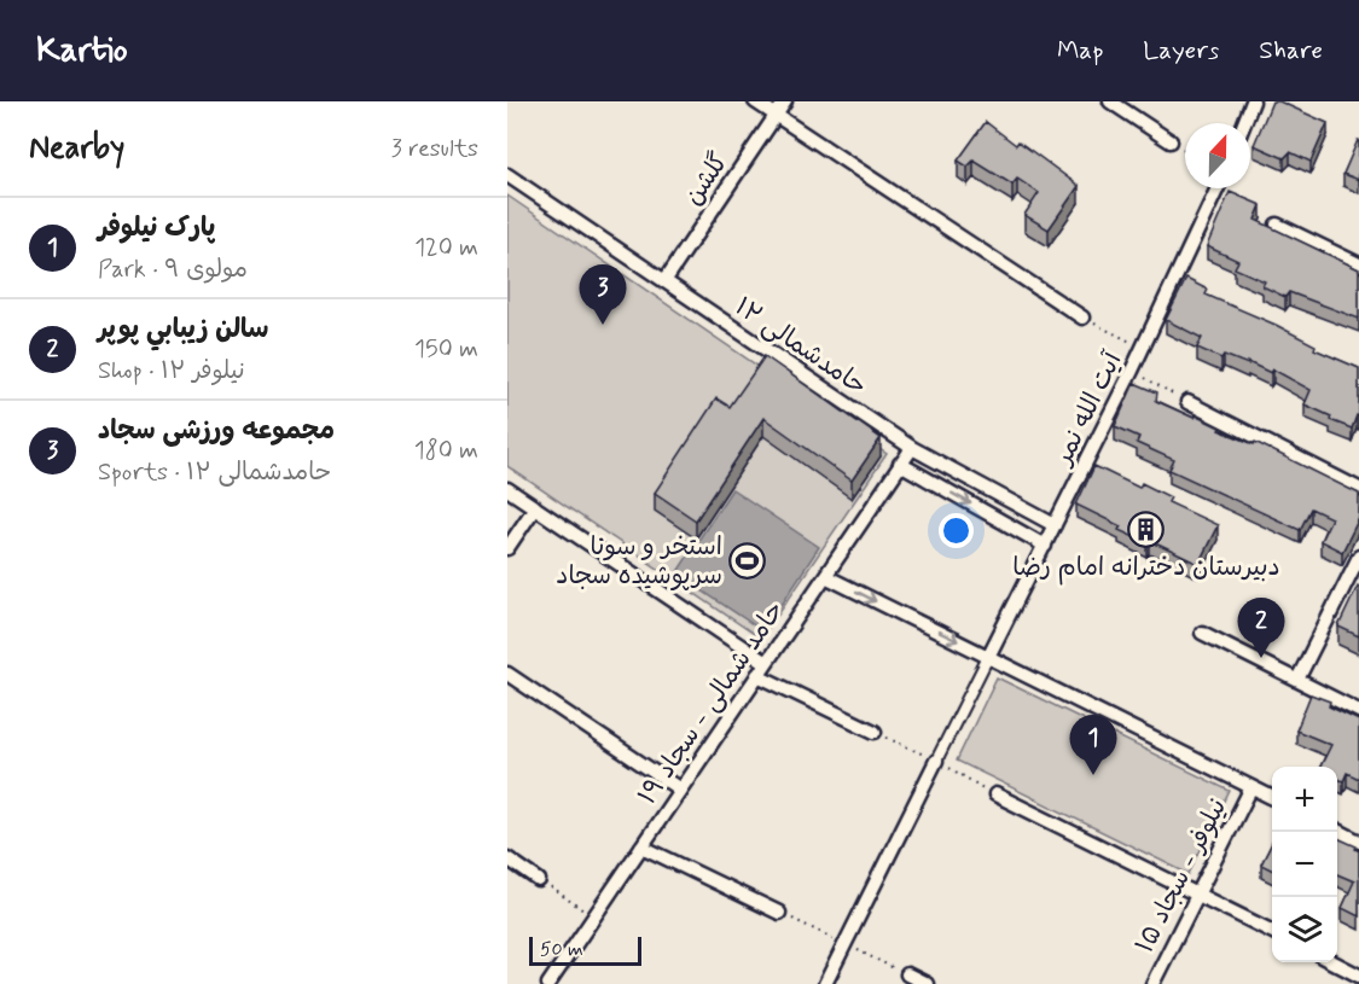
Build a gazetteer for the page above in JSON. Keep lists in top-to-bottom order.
{
  "streets": {
    "street": [
      "گلشن",
      "حامدشمالی ۱۲",
      "آیت الله نمر",
      "حامد شمالی - سجاد ۱۹",
      "نیلوفر - سجاد ۱۵"
    ]
  },
  "crossings": [
    ["گلشن", "حامدشمالی ۱۲"],
    ["حامدشمالی ۱۲", "آیت الله نمر"],
    ["حامدشمالی ۱۲", "حامد شمالی - سجاد ۱۹"]
  ],
  "places": {
    "building": ["دبیرستان دخترانه امام رضا"],
    "sports": ["استخر و سونا سرپوشیده سجاد"]
  },
  "scale_bar": "50 m",
  "north": "top",
  "page": {
    "header": "Kartio",
    "nav": ["Map", "Layers", "Share"],
    "heading": ["Nearby", "3 results"],
    "list": [
      {
        "mark": "1",
        "name": "پارک نیلوفر",
        "note": "Park · مولوی ۹",
        "value": "120 m"
      },
      {
        "mark": "2",
        "name": "سالن زيبابي پوپر",
        "note": "Shop · نیلوفر ۱۲",
        "value": "150 m"
      },
      {
        "mark": "3",
        "name": "مجموعه ورزشی سجاد",
        "note": "Sports · حامدشمالی ۱۲",
        "value": "180 m"
      }
    ],
    "pins": ["3", "2", "1"],
    "map_buttons": ["+", "−"],
    "scale": "50 m"
  }
}
